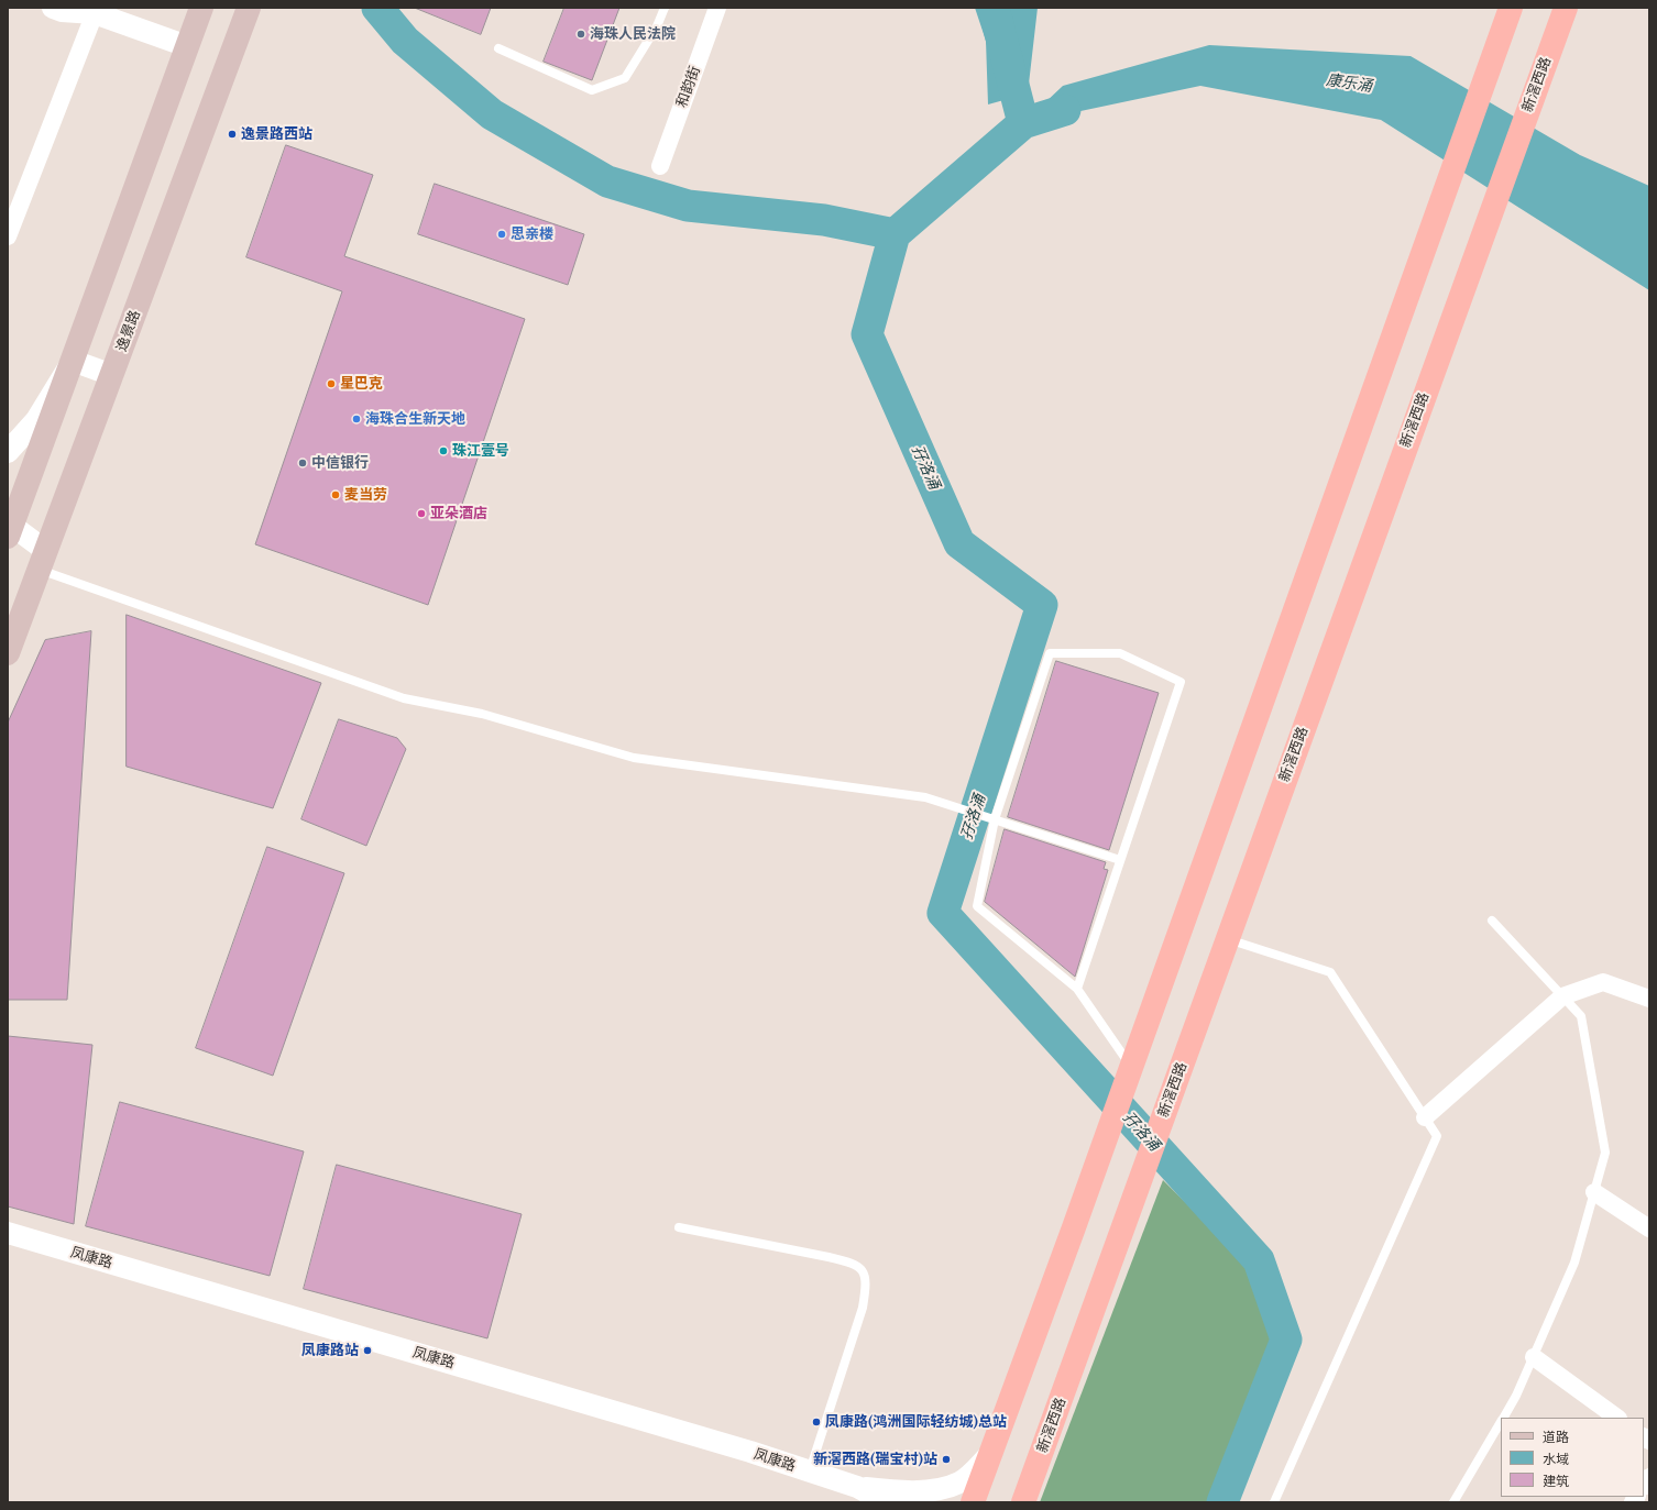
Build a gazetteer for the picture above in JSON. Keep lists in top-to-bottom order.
{
  "streets": {
    "highway": ["新滘西路"],
    "main road": ["逸景路"],
    "street": ["和韵街", "凤康路"]
  },
  "water": ["康乐涌", "孖洛涌"],
  "places": [
    "海珠人民法院",
    "逸景路西站",
    "思亲楼",
    "星巴克",
    "海珠合生新天地",
    "珠江壹号",
    "中信银行",
    "麦当劳",
    "亚朵酒店",
    "凤康路站",
    "凤康路(鸿洲国际轻纺城)总站",
    "新滘西路(瑞宝村)站"
  ],
  "legend": ["道路", "水域", "建筑"]
}
